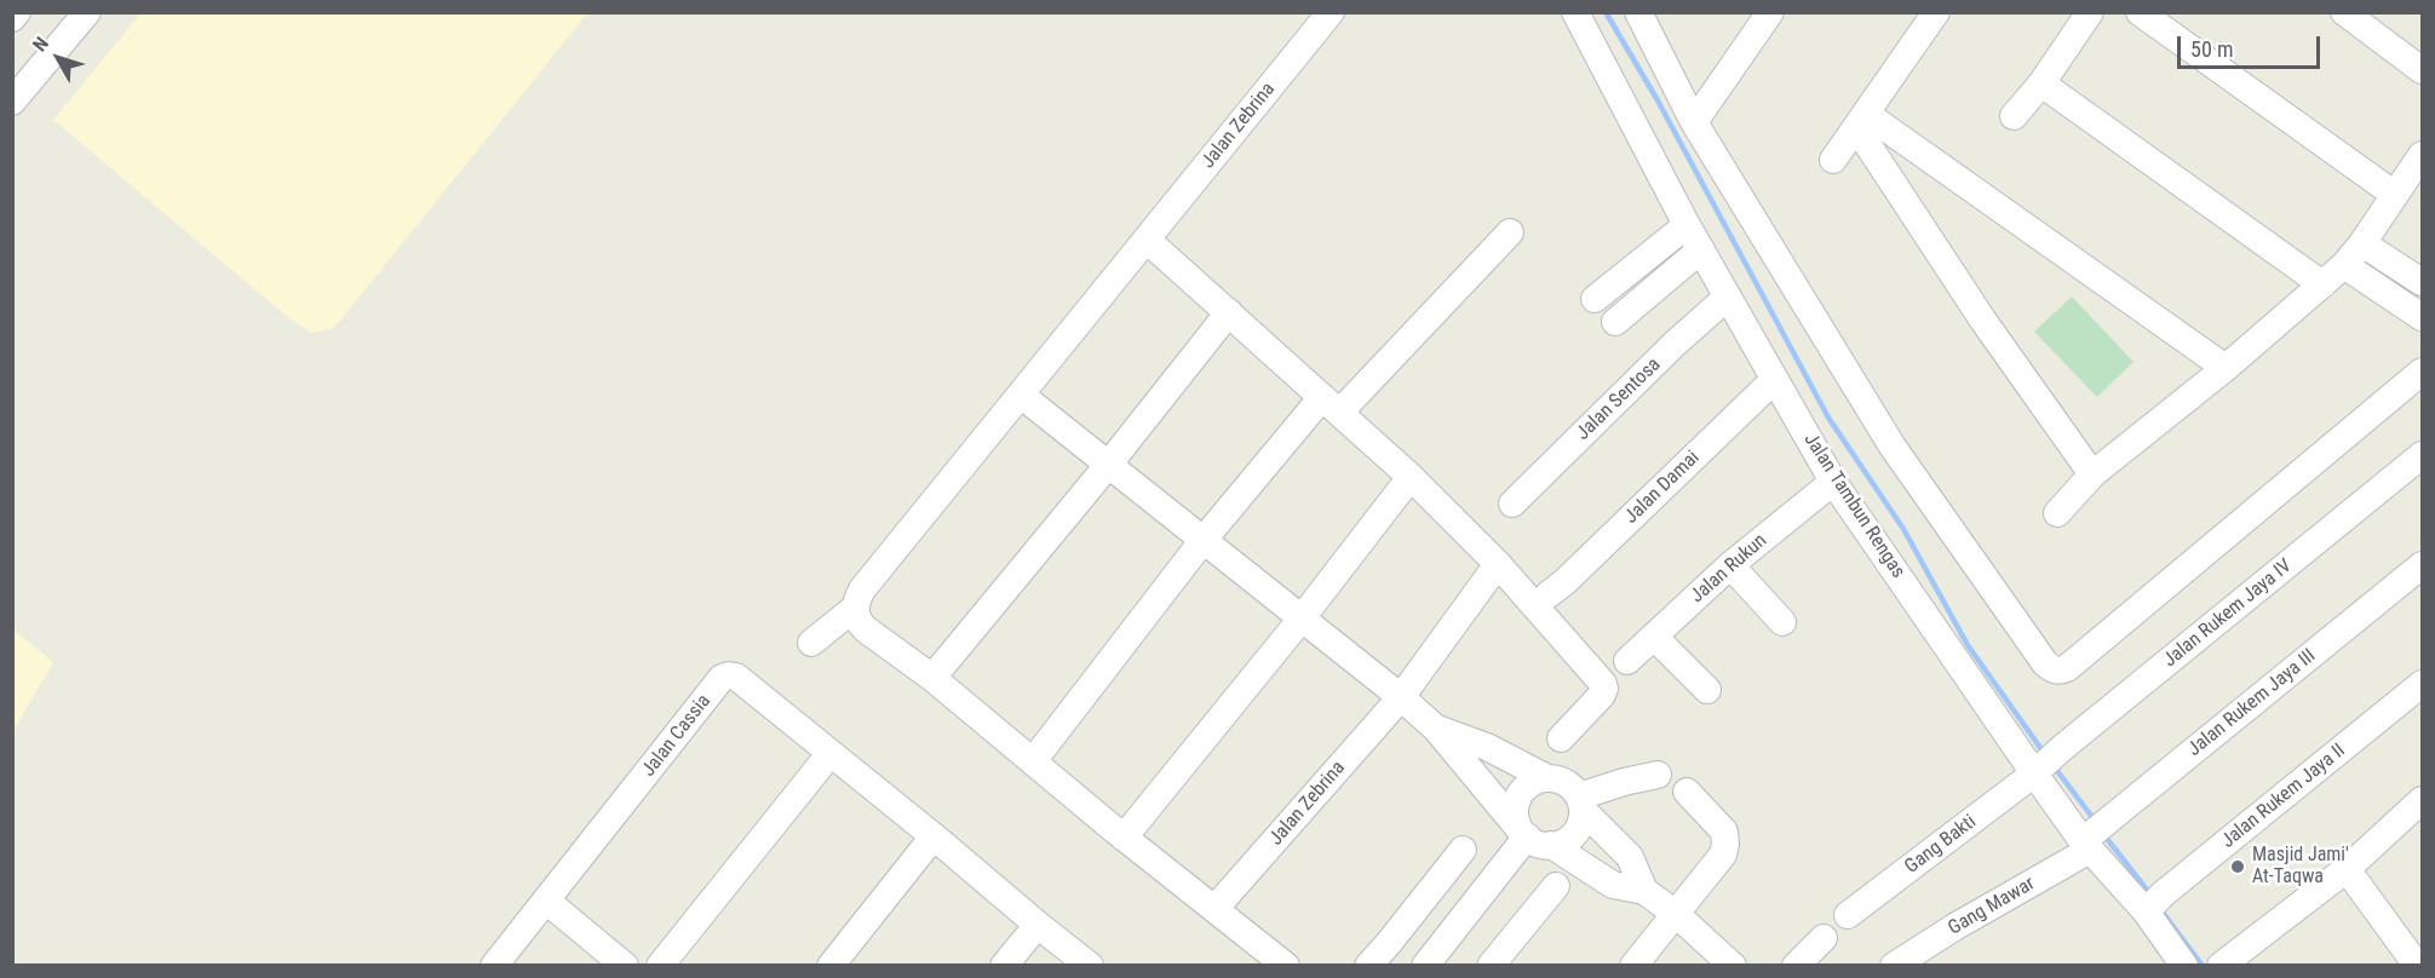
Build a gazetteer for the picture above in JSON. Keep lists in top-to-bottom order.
{
  "streets": {
    "street": [
      "Jalan Zebrina",
      "Jalan Sentosa",
      "Jalan Damai",
      "Jalan Tambun Rengas",
      "Jalan Rukun",
      "Jalan Rukem Jaya IV",
      "Jalan Rukem Jaya III",
      "Jalan Cassia",
      "Jalan Rukem Jaya II",
      "Gang Bakti",
      "Gang Mawar"
    ]
  },
  "crossings": [
    ["Jalan Sentosa", "Jalan Tambun Rengas"],
    ["Jalan Damai", "Jalan Tambun Rengas"],
    ["Jalan Tambun Rengas", "Jalan Rukun"],
    ["Jalan Tambun Rengas", "Jalan Rukem Jaya IV"],
    ["Jalan Tambun Rengas", "Jalan Rukem Jaya III"],
    ["Jalan Tambun Rengas", "Jalan Rukem Jaya II"],
    ["Jalan Tambun Rengas", "Gang Bakti"],
    ["Jalan Tambun Rengas", "Gang Mawar"],
    ["Jalan Rukem Jaya IV", "Gang Bakti"],
    ["Jalan Rukem Jaya III", "Gang Mawar"]
  ],
  "places": ["Masjid Jami' At-Taqwa"],
  "scale_bar": "50 m",
  "north": "top left"
}
